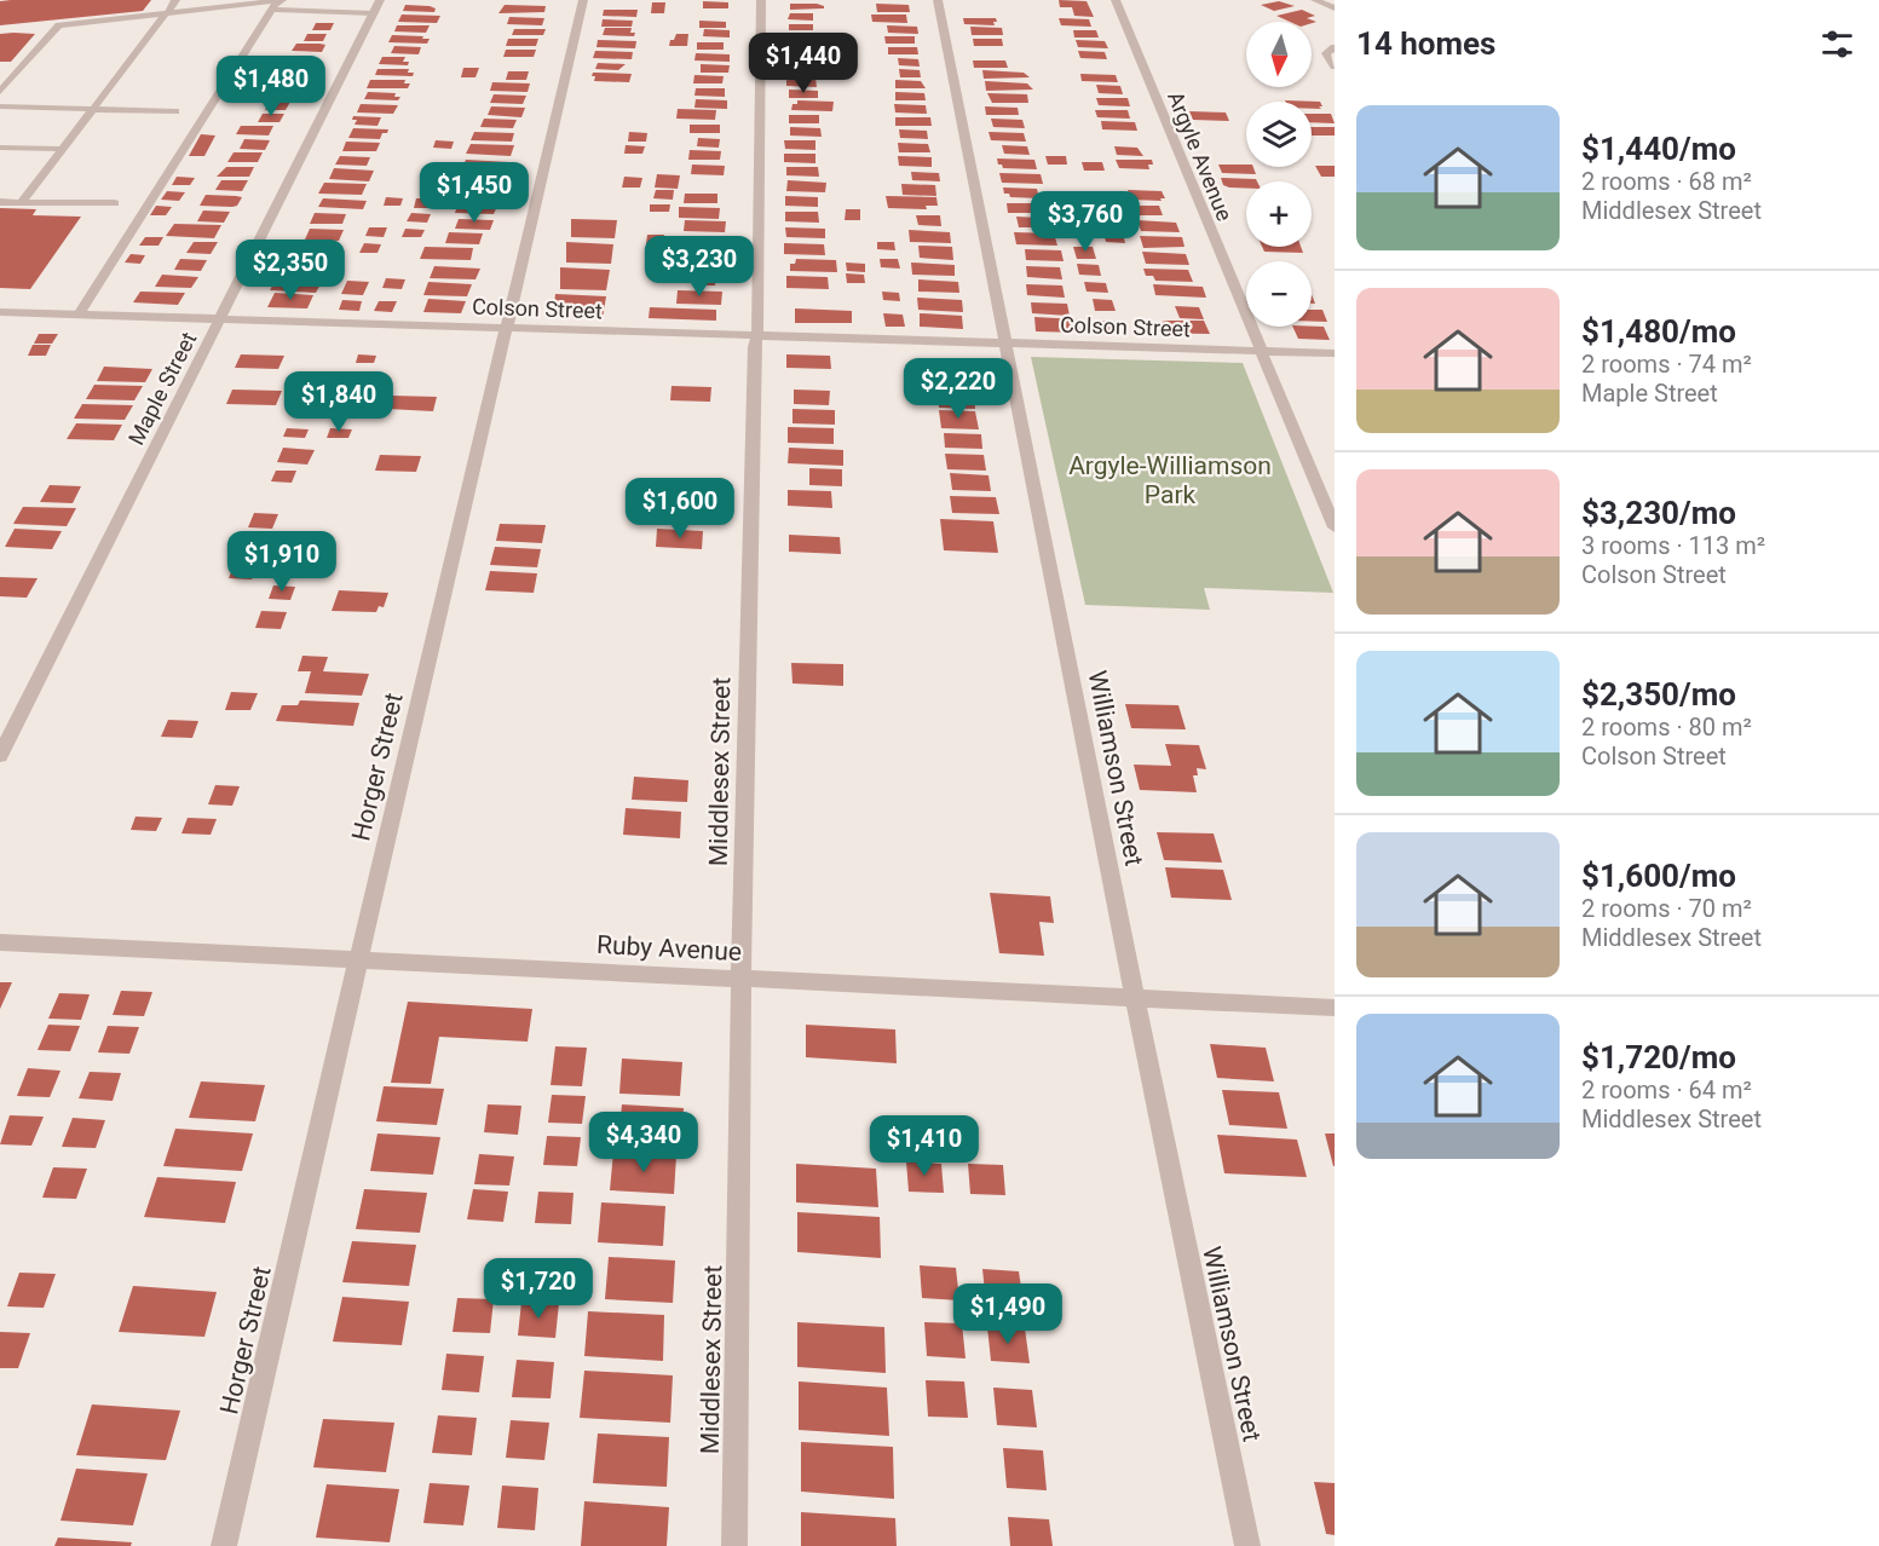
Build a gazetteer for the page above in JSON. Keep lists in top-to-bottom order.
{
  "streets": {
    "street": [
      "Argyle Avenue",
      "Colson Street",
      "Maple Street",
      "Horger Street",
      "Williamson Street",
      "Middlesex Street",
      "Ruby Avenue"
    ]
  },
  "crossings": [
    ["Argyle Avenue", "Colson Street"],
    ["Colson Street", "Maple Street"],
    ["Colson Street", "Horger Street"],
    ["Colson Street", "Williamson Street"],
    ["Colson Street", "Middlesex Street"],
    ["Horger Street", "Ruby Avenue"],
    ["Williamson Street", "Ruby Avenue"],
    ["Middlesex Street", "Ruby Avenue"]
  ],
  "parks": ["Argyle-Williamson Park"],
  "north": "bottom",
  "page": {
    "heading": "14 homes",
    "map_buttons": ["+", "−"],
    "price": [
      "$1,440",
      "$1,480",
      "$1,450",
      "$3,760",
      "$3,230",
      "$2,350",
      "$2,220",
      "$1,840",
      "$1,600",
      "$1,910",
      "$4,340",
      "$1,410",
      "$1,720",
      "$1,490"
    ],
    "list": [
      {
        "name": "$1,440/mo",
        "note": "2 rooms · 68 m² · Middlesex Street"
      },
      {
        "name": "$1,480/mo",
        "note": "2 rooms · 74 m² · Maple Street"
      },
      {
        "name": "$3,230/mo",
        "note": "3 rooms · 113 m² · Colson Street"
      },
      {
        "name": "$2,350/mo",
        "note": "2 rooms · 80 m² · Colson Street"
      },
      {
        "name": "$1,600/mo",
        "note": "2 rooms · 70 m² · Middlesex Street"
      },
      {
        "name": "$1,720/mo",
        "note": "2 rooms · 64 m² · Middlesex Street"
      }
    ]
  }
}
